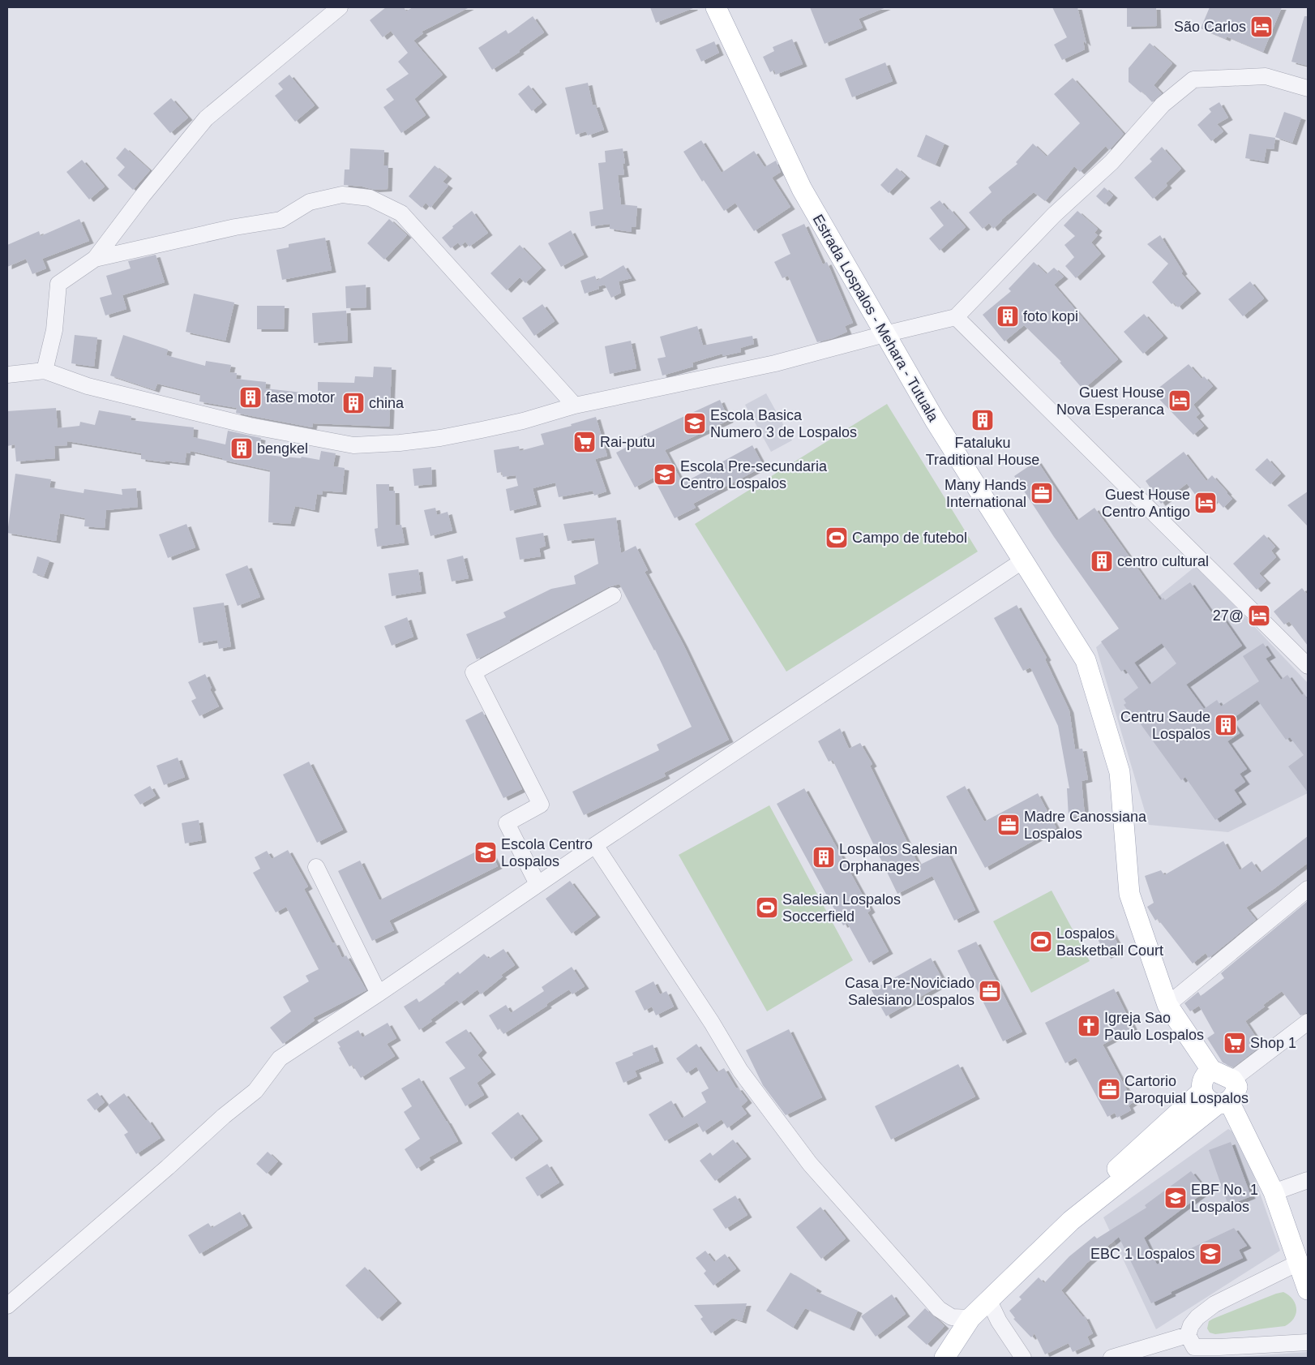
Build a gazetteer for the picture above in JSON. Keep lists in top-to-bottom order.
{
  "streets": {
    "main road": ["Estrada Lospalos - Mehara - Tutuala"]
  },
  "places": {
    "hotel": [
      "São Carlos",
      "Guest House Nova Esperanca",
      "Guest House Centro Antigo",
      "27@"
    ],
    "building": [
      "foto kopi",
      "fase motor",
      "china",
      "Fataluku Traditional House",
      "bengkel",
      "centro cultural",
      "Centru Saude Lospalos",
      "Lospalos Salesian Orphanages"
    ],
    "school or university": [
      "Escola Basica Numero 3 de Lospalos",
      "Escola Pre-secundaria Centro Lospalos",
      "Escola Centro Lospalos",
      "EBF No. 1 Lospalos",
      "EBC 1 Lospalos"
    ],
    "supermarket": ["Rai-putu", "Shop 1"],
    "office": [
      "Many Hands International",
      "Madre Canossiana Lospalos",
      "Casa Pre-Noviciado Salesiano Lospalos",
      "Cartorio Paroquial Lospalos"
    ],
    "sports": ["Campo de futebol", "Salesian Lospalos Soccerfield", "Lospalos Basketball Court"],
    "church": ["Igreja Sao Paulo Lospalos"]
  }
}
